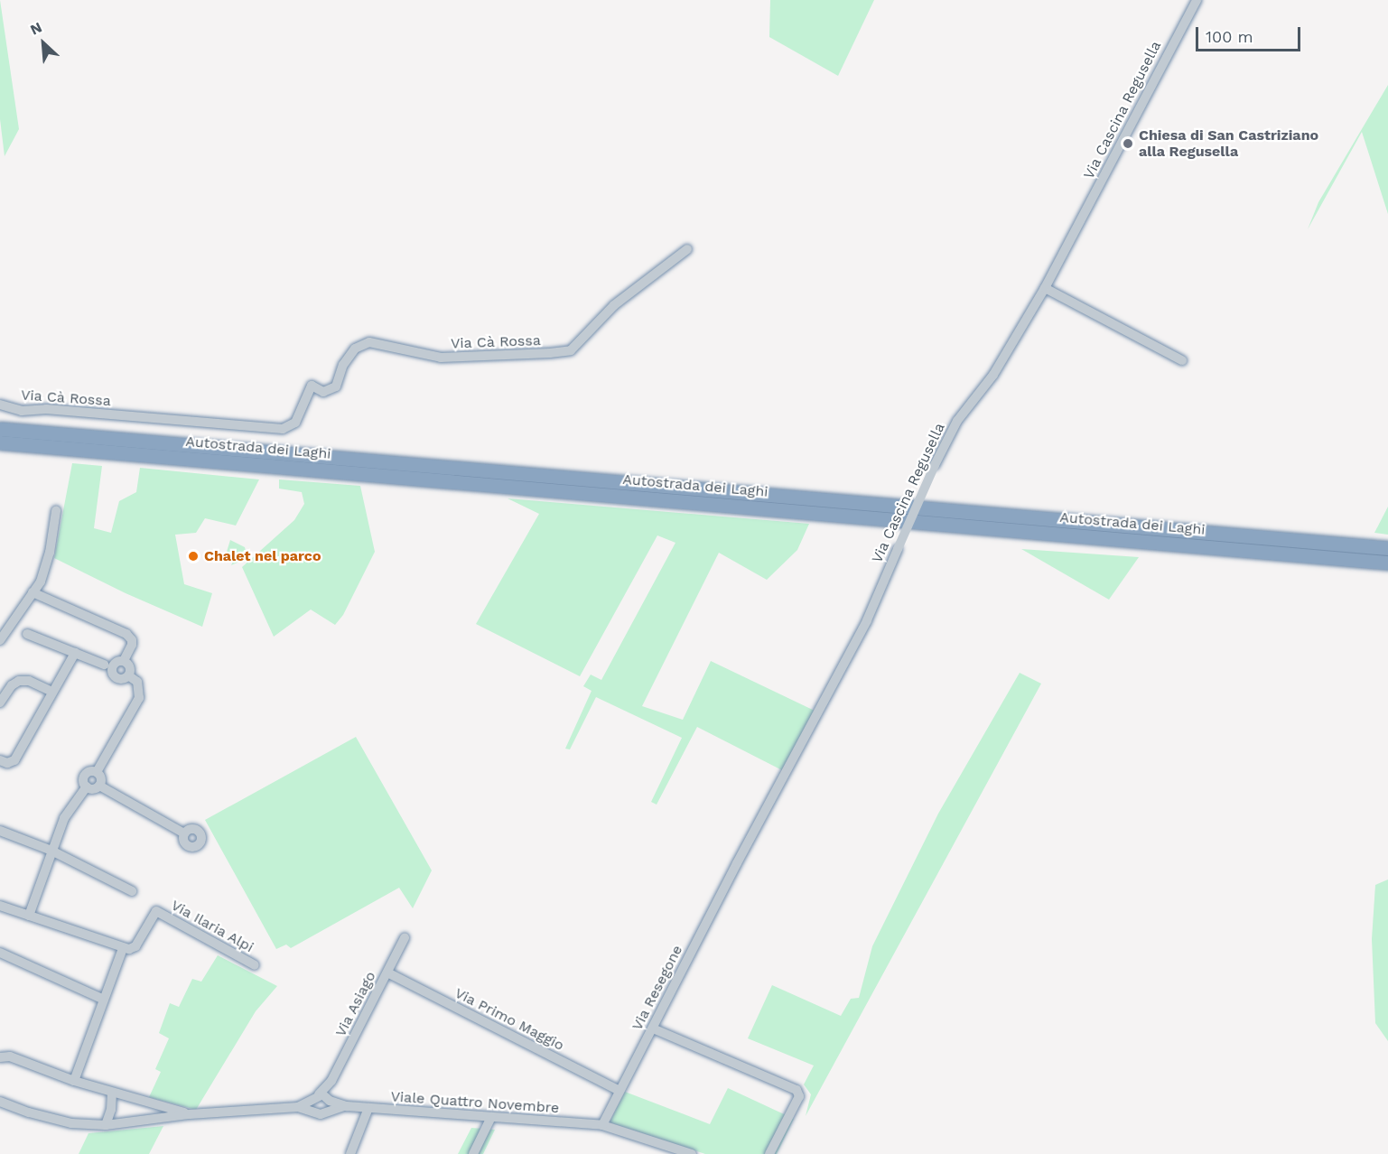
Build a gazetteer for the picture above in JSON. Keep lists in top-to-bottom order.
{
  "streets": {
    "highway": ["Autostrada dei Laghi"],
    "street": [
      "Via Cascina Regusella",
      "Via Cà Rossa",
      "Via Ilaria Alpi",
      "Via Resegone",
      "Via Asiago",
      "Via Primo Maggio",
      "Viale Quattro Novembre"
    ]
  },
  "crossings": [
    ["Via Cascina Regusella", "Via Resegone"],
    ["Via Resegone", "Via Primo Maggio"],
    ["Via Resegone", "Viale Quattro Novembre"],
    ["Via Asiago", "Via Primo Maggio"],
    ["Via Asiago", "Viale Quattro Novembre"]
  ],
  "places": ["Chiesa di San Castriziano alla Regusella", "Chalet nel parco"],
  "scale_bar": "100 m",
  "north": "top left"
}
